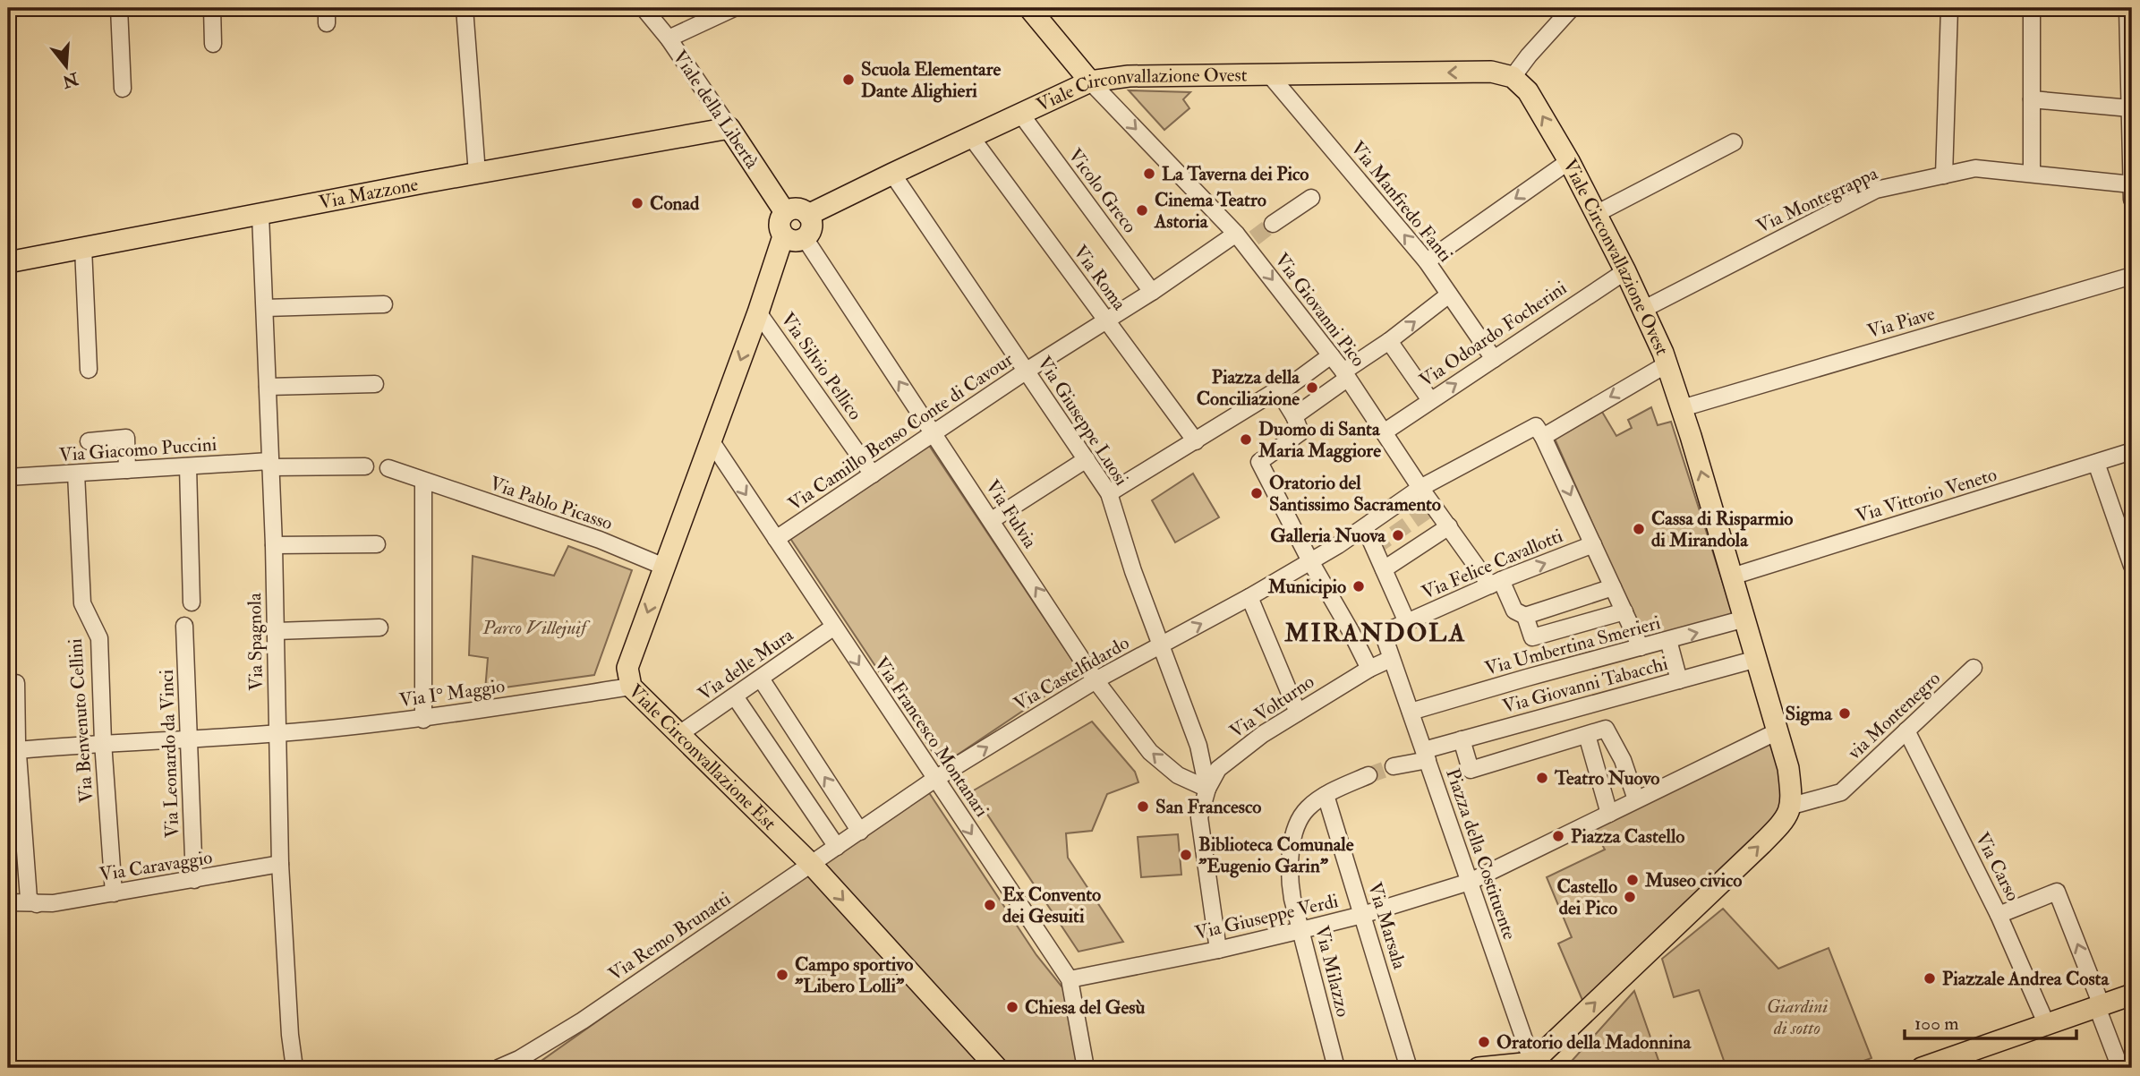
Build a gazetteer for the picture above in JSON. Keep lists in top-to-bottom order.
{
  "streets": {
    "main road": [
      "Viale Circonvallazione Ovest",
      "Viale della Libertà",
      "Via Mazzone",
      "Viale Circonvallazione Est"
    ],
    "street": [
      "Vicolo Greco",
      "Via Montegrappa",
      "Via Manfredo Fanti",
      "Via Roma",
      "Via Giovanni Pico",
      "Via Piave",
      "Via Odoardo Focherini",
      "Via Silvio Pellico",
      "Via Giuseppe Luosi",
      "Via Camillo Benso Conte di Cavour",
      "Via Giacomo Puccini",
      "Via Vittorio Veneto",
      "Via Pablo Picasso",
      "Via Fulvia",
      "Via Felice Cavallotti",
      "Via Spagnola",
      "Via Umbertina Smerieri",
      "Via delle Mura",
      "Via Castelfidardo",
      "Via Giovanni Tabacchi",
      "Via I° Maggio",
      "Via Volturno",
      "via Montenegro",
      "Via Benvenuto Cellini",
      "Via Francesco Montanari",
      "Via Leonardo da Vinci",
      "Piazza della Costituente",
      "Via Caravaggio",
      "Via Carso",
      "Via Giuseppe Verdi",
      "Via Marsala",
      "Via Remo Brunatti",
      "Via Milazzo"
    ]
  },
  "crossings": [
    ["Viale Circonvallazione Ovest", "Viale della Libertà"],
    ["Viale Circonvallazione Ovest", "Vicolo Greco"],
    ["Viale Circonvallazione Ovest", "Via Montegrappa"],
    ["Viale Circonvallazione Ovest", "Via Manfredo Fanti"],
    ["Viale Circonvallazione Ovest", "Via Roma"],
    ["Viale Circonvallazione Ovest", "Via Giovanni Pico"],
    ["Viale Circonvallazione Ovest", "Via Piave"],
    ["Viale Circonvallazione Ovest", "Via Odoardo Focherini"],
    ["Viale Circonvallazione Ovest", "Via Giuseppe Luosi"],
    ["Viale Circonvallazione Ovest", "Via Vittorio Veneto"],
    ["Viale Circonvallazione Ovest", "Via Fulvia"],
    ["Viale Circonvallazione Ovest", "Via Umbertina Smerieri"],
    ["Viale Circonvallazione Ovest", "Via Giovanni Tabacchi"],
    ["Viale Circonvallazione Ovest", "via Montenegro"],
    ["Viale Circonvallazione Ovest", "Viale Circonvallazione Est"],
    ["Viale della Libertà", "Via Mazzone"],
    ["Viale della Libertà", "Via Fulvia"],
    ["Viale della Libertà", "Viale Circonvallazione Est"],
    ["Vicolo Greco", "Via Camillo Benso Conte di Cavour"],
    ["Via Mazzone", "Via Spagnola"],
    ["Via Manfredo Fanti", "Via Odoardo Focherini"],
    ["Via Roma", "Via Camillo Benso Conte di Cavour"],
    ["Via Giovanni Pico", "Via Odoardo Focherini"],
    ["Via Giovanni Pico", "Via Camillo Benso Conte di Cavour"],
    ["Via Giovanni Pico", "Via Felice Cavallotti"],
    ["Via Giovanni Pico", "Via Castelfidardo"],
    ["Via Silvio Pellico", "Via Camillo Benso Conte di Cavour"],
    ["Via Silvio Pellico", "Viale Circonvallazione Est"],
    ["Via Giuseppe Luosi", "Via Camillo Benso Conte di Cavour"],
    ["Via Giuseppe Luosi", "Via Fulvia"],
    ["Via Giuseppe Luosi", "Via Castelfidardo"],
    ["Via Giuseppe Luosi", "Via Volturno"],
    ["Via Camillo Benso Conte di Cavour", "Via Fulvia"],
    ["Via Camillo Benso Conte di Cavour", "Via Francesco Montanari"],
    ["Via Giacomo Puccini", "Via Spagnola"],
    ["Via Giacomo Puccini", "Via Benvenuto Cellini"],
    ["Via Pablo Picasso", "Viale Circonvallazione Est"],
    ["Via Fulvia", "Via Castelfidardo"],
    ["Via Fulvia", "Via Volturno"],
    ["Via Fulvia", "Viale Circonvallazione Est"],
    ["Via Felice Cavallotti", "Piazza della Costituente"],
    ["Via Spagnola", "Via I° Maggio"],
    ["Via Spagnola", "Via Caravaggio"],
    ["Via Umbertina Smerieri", "Piazza della Costituente"],
    ["Via delle Mura", "Via Francesco Montanari"],
    ["Via delle Mura", "Viale Circonvallazione Est"],
    ["Via Castelfidardo", "Via Francesco Montanari"],
    ["Via Castelfidardo", "Via Remo Brunatti"],
    ["Via Giovanni Tabacchi", "Piazza della Costituente"],
    ["Via I° Maggio", "Via Benvenuto Cellini"],
    ["Via I° Maggio", "Via Leonardo da Vinci"],
    ["Via I° Maggio", "Viale Circonvallazione Est"],
    ["via Montenegro", "Via Carso"],
    ["Via Benvenuto Cellini", "Via Caravaggio"],
    ["Via Francesco Montanari", "Viale Circonvallazione Est"],
    ["Via Francesco Montanari", "Via Giuseppe Verdi"],
    ["Via Leonardo da Vinci", "Via Caravaggio"],
    ["Viale Circonvallazione Est", "Via Remo Brunatti"],
    ["Piazza della Costituente", "Via Giuseppe Verdi"],
    ["Via Giuseppe Verdi", "Via Marsala"],
    ["Via Giuseppe Verdi", "Via Milazzo"],
    ["Via Marsala", "Via Milazzo"]
  ],
  "one_way": [
    "Via Manfredo Fanti",
    "Via Giovanni Pico",
    "Via Fulvia",
    "Via Castelfidardo",
    "Viale Circonvallazione Est"
  ],
  "districts": ["MIRANDOLA"],
  "parks": ["Parco Villejuif", "Giardini di sotto"],
  "places": [
    "Scuola Elementare Dante Alighieri",
    "La Taverna dei Pico",
    "Conad",
    "Cinema Teatro Astoria",
    "Piazza della Conciliazione",
    "Duomo di Santa Maria Maggiore",
    "Oratorio del Santissimo Sacramento",
    "Cassa di Risparmio di Mirandola",
    "Galleria Nuova",
    "Municipio",
    "Sigma",
    "Teatro Nuovo",
    "San Francesco",
    "Piazza Castello",
    "Biblioteca Comunale \"Eugenio Garin\"",
    "Museo civico",
    "Castello dei Pico",
    "Ex Convento dei Gesuiti",
    "Campo sportivo \"Libero Lolli\"",
    "Piazzale Andrea Costa",
    "Chiesa del Gesù",
    "Oratorio della Madonnina"
  ],
  "scale_bar": "100 m",
  "north": "bottom"
}
